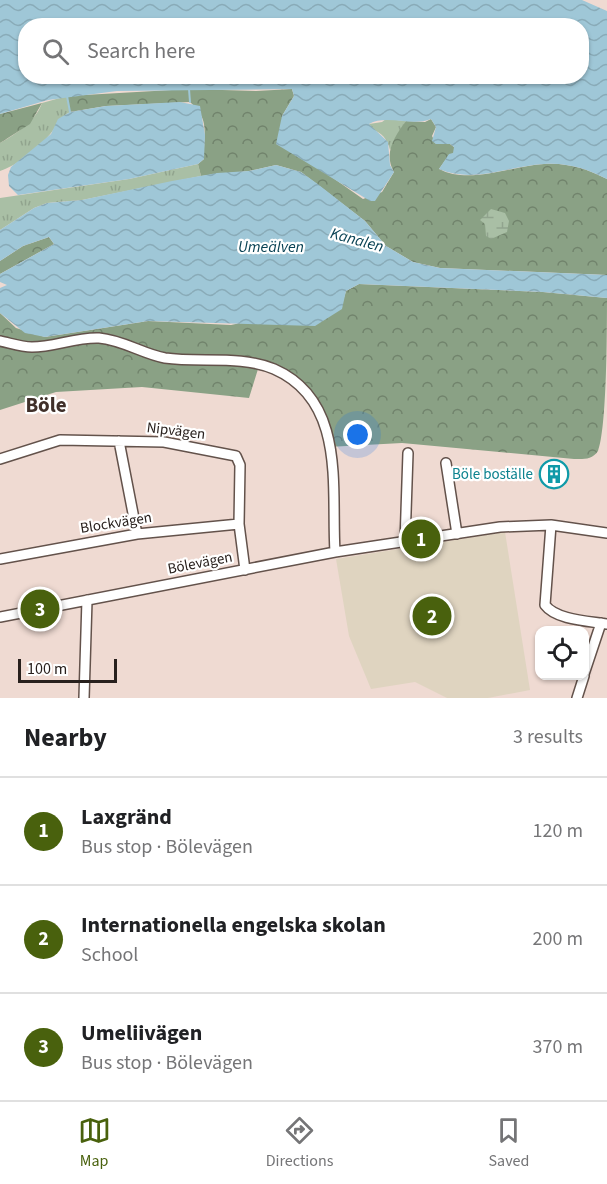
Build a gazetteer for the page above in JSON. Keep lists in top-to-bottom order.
{
  "streets": {
    "street": ["Nipvägen", "Blockvägen", "Bölevägen"]
  },
  "crossings": [
    ["Nipvägen", "Blockvägen"],
    ["Nipvägen", "Bölevägen"]
  ],
  "districts": ["Böle"],
  "water": ["Kanalen", "Umeälven"],
  "places": {
    "building": ["Böle boställe"]
  },
  "scale_bar": "100 m",
  "page": {
    "search": "Search here",
    "pins": ["1", "3", "2"],
    "scale": "100 m",
    "heading": ["Nearby", "3 results"],
    "list": [
      {
        "mark": "1",
        "name": "Laxgränd",
        "note": "Bus stop · Bölevägen",
        "value": "120 m"
      },
      {
        "mark": "2",
        "name": "Internationella engelska skolan",
        "note": "School",
        "value": "200 m"
      },
      {
        "mark": "3",
        "name": "Umeliivägen",
        "note": "Bus stop · Bölevägen",
        "value": "370 m"
      }
    ],
    "nav": ["Map", "Directions", "Saved"]
  }
}
